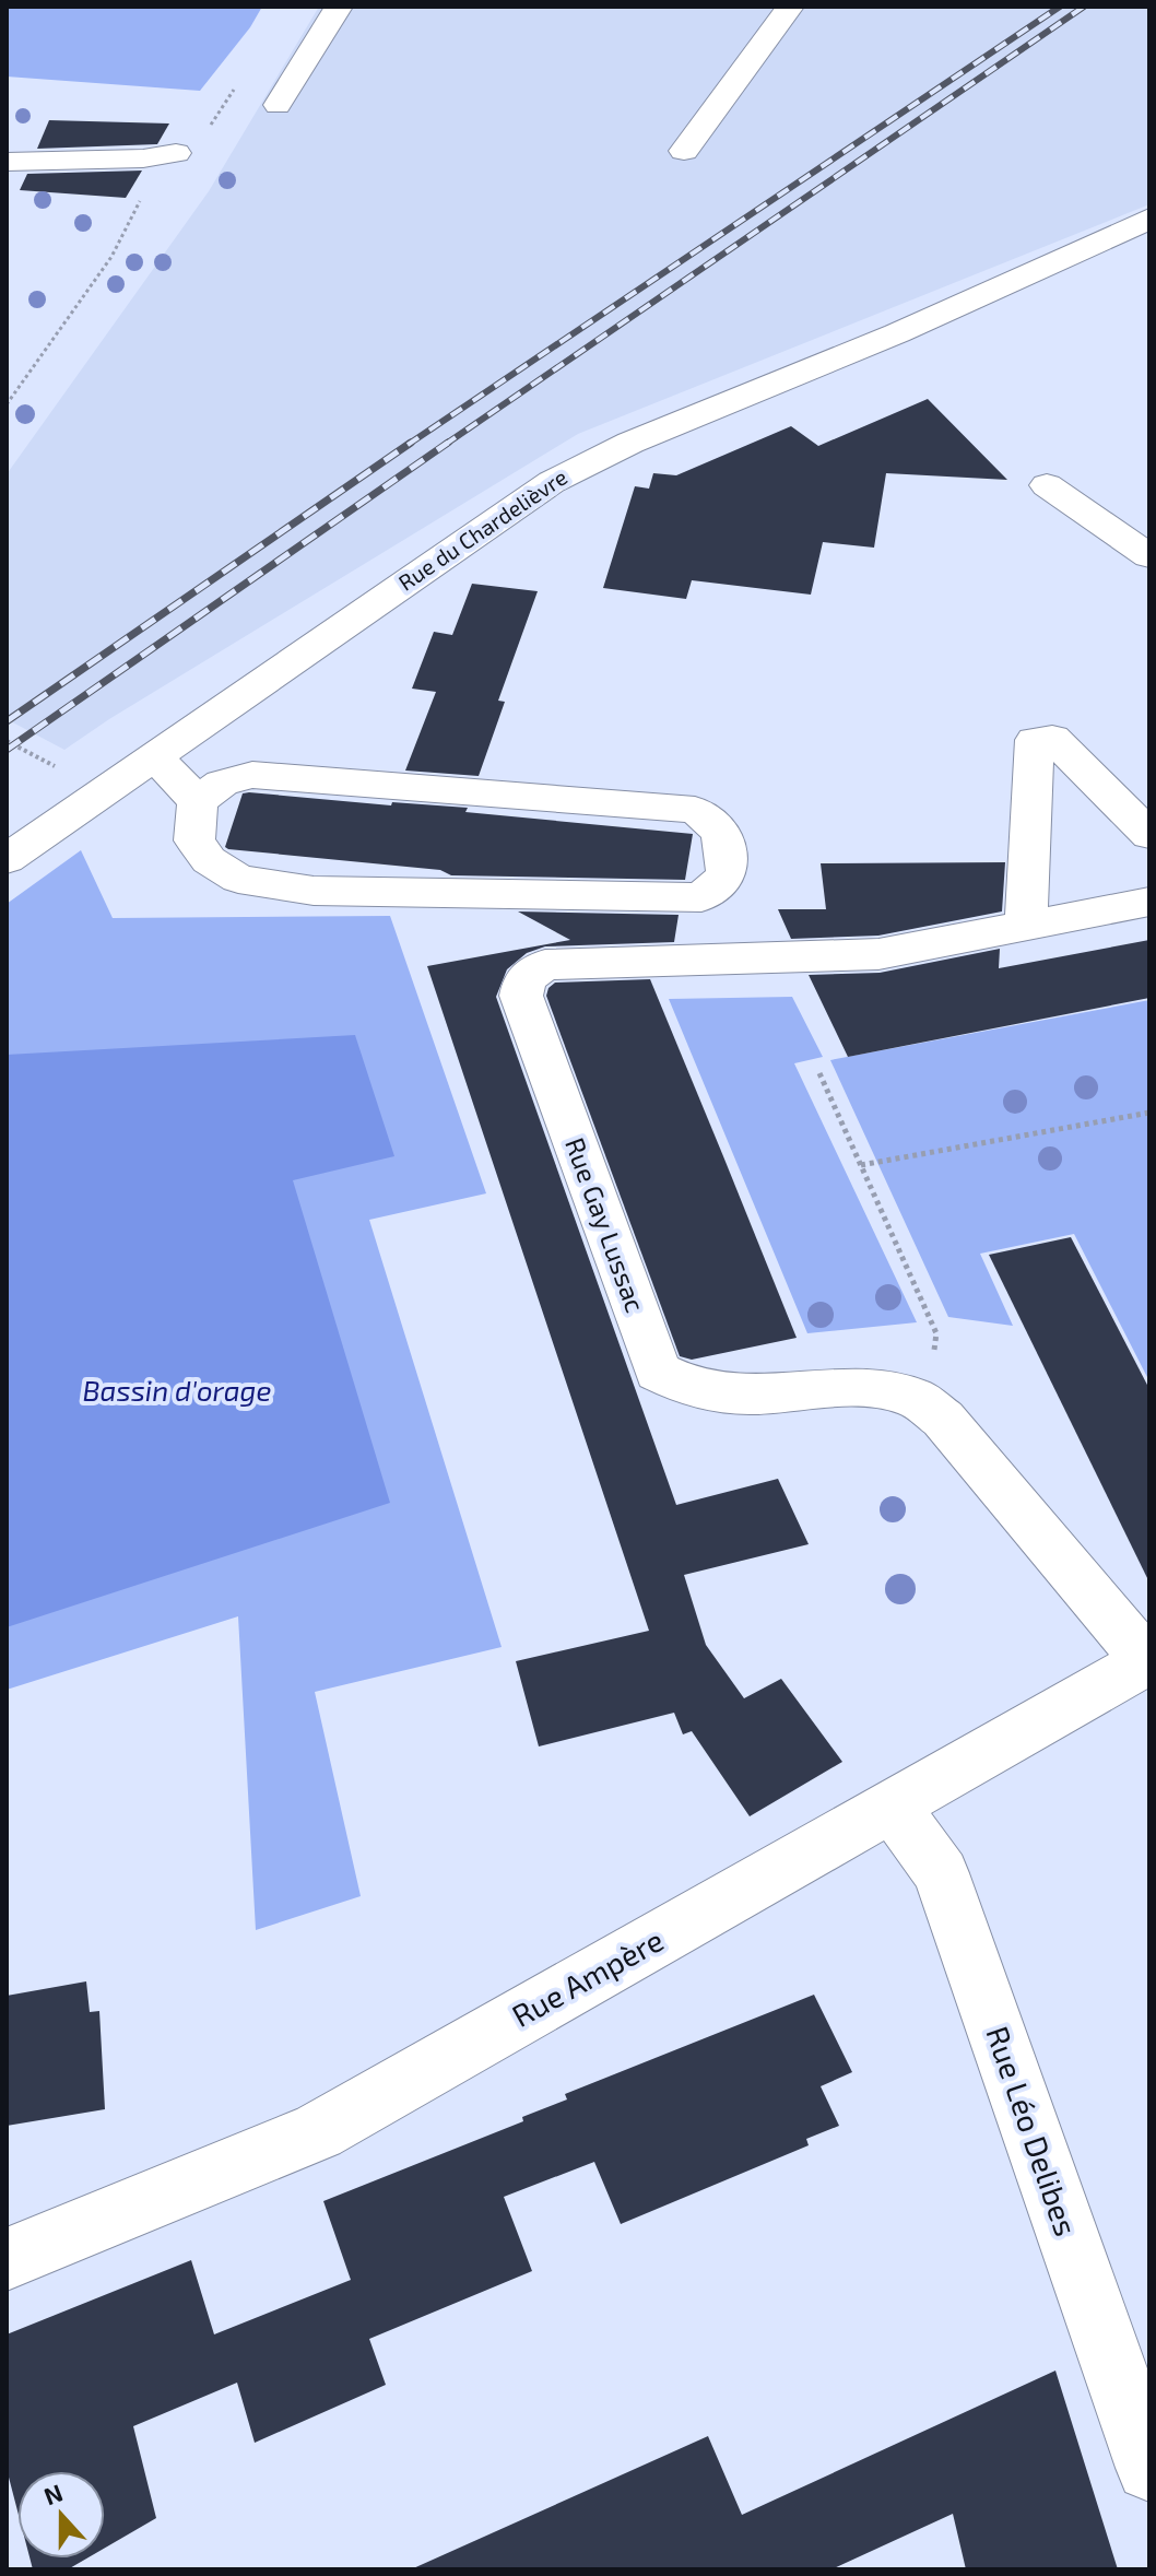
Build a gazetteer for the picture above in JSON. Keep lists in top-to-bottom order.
{
  "streets": {
    "street": [
      "Rue du Chardelièvre",
      "Rue Gay Lussac",
      "Rue Ampère",
      "Rue Léo Delibes"
    ]
  },
  "crossings": [
    ["Rue Gay Lussac", "Rue Ampère"],
    ["Rue Ampère", "Rue Léo Delibes"]
  ],
  "water": ["Bassin d'orage"],
  "north": "top"
}
